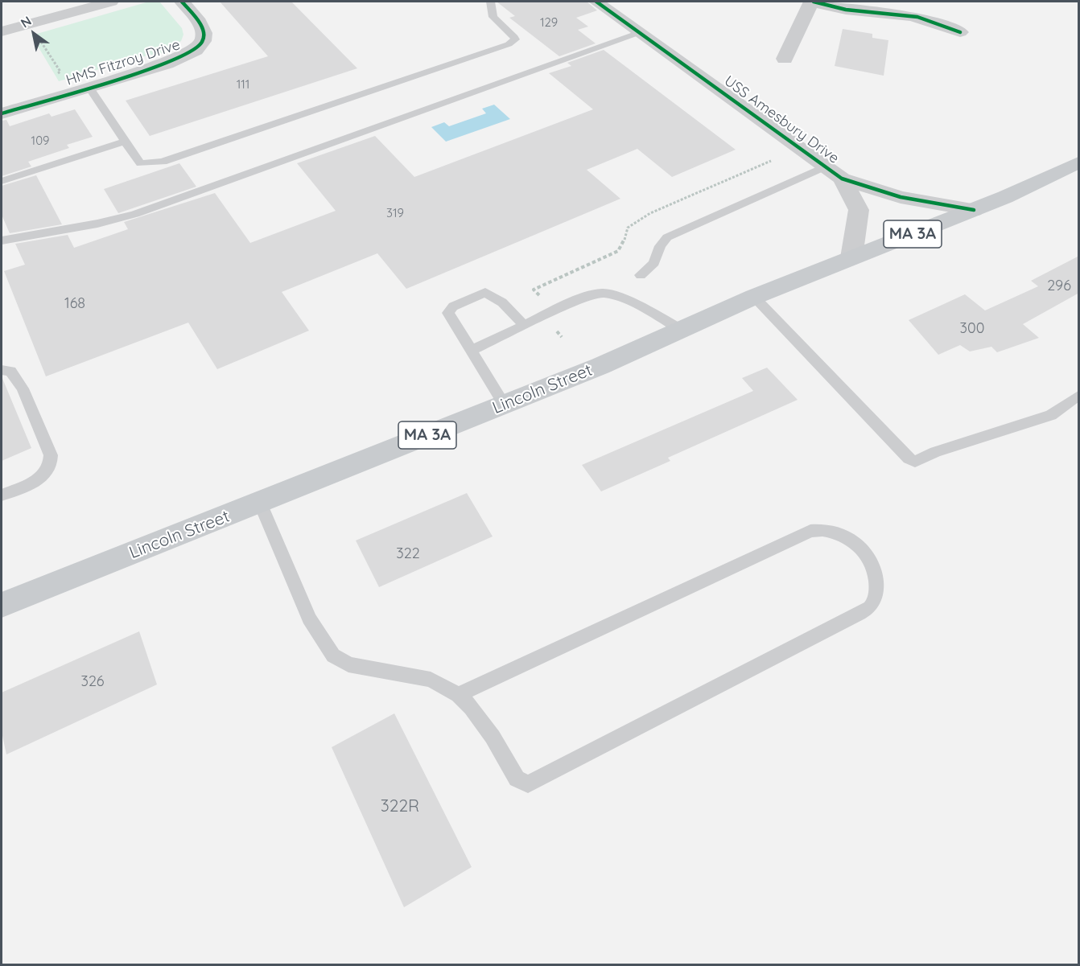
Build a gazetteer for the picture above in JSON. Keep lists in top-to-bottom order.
{
  "streets": {
    "main road": ["MA 3A", "Lincoln Street"],
    "street": ["HMS Fitzroy Drive", "USS Amesbury Drive"]
  },
  "crossings": [
    ["USS Amesbury Drive", "Lincoln Street"]
  ],
  "house_numbers": [
    "129",
    "111",
    "109",
    "319",
    "296",
    "168",
    "300",
    "322",
    "326",
    "322R"
  ],
  "north": "top left"
}
